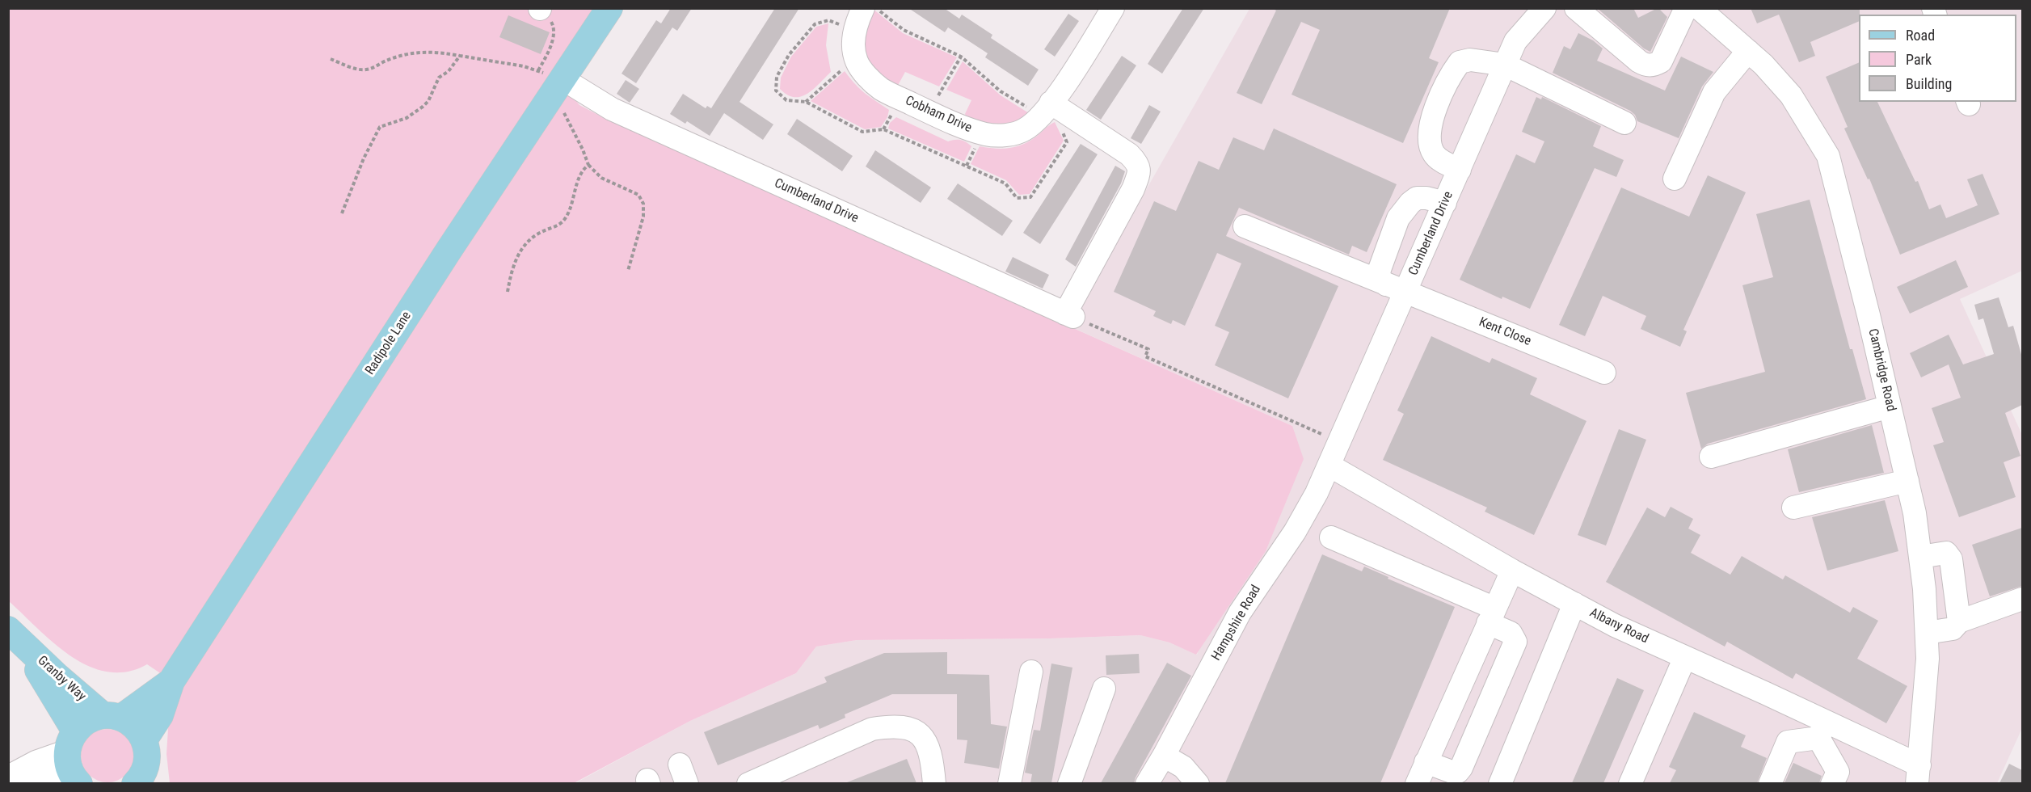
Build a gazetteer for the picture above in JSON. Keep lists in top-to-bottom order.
{
  "streets": {
    "main road": ["Radipole Lane", "Granby Way"],
    "street": [
      "Cobham Drive",
      "Cumberland Drive",
      "Kent Close",
      "Cambridge Road",
      "Hampshire Road",
      "Albany Road"
    ]
  },
  "crossings": [
    ["Cumberland Drive", "Kent Close"],
    ["Cumberland Drive", "Radipole Lane"],
    ["Cumberland Drive", "Hampshire Road"],
    ["Cumberland Drive", "Albany Road"],
    ["Radipole Lane", "Granby Way"],
    ["Cambridge Road", "Albany Road"],
    ["Hampshire Road", "Albany Road"]
  ],
  "legend": ["Road", "Park", "Building"]
}
